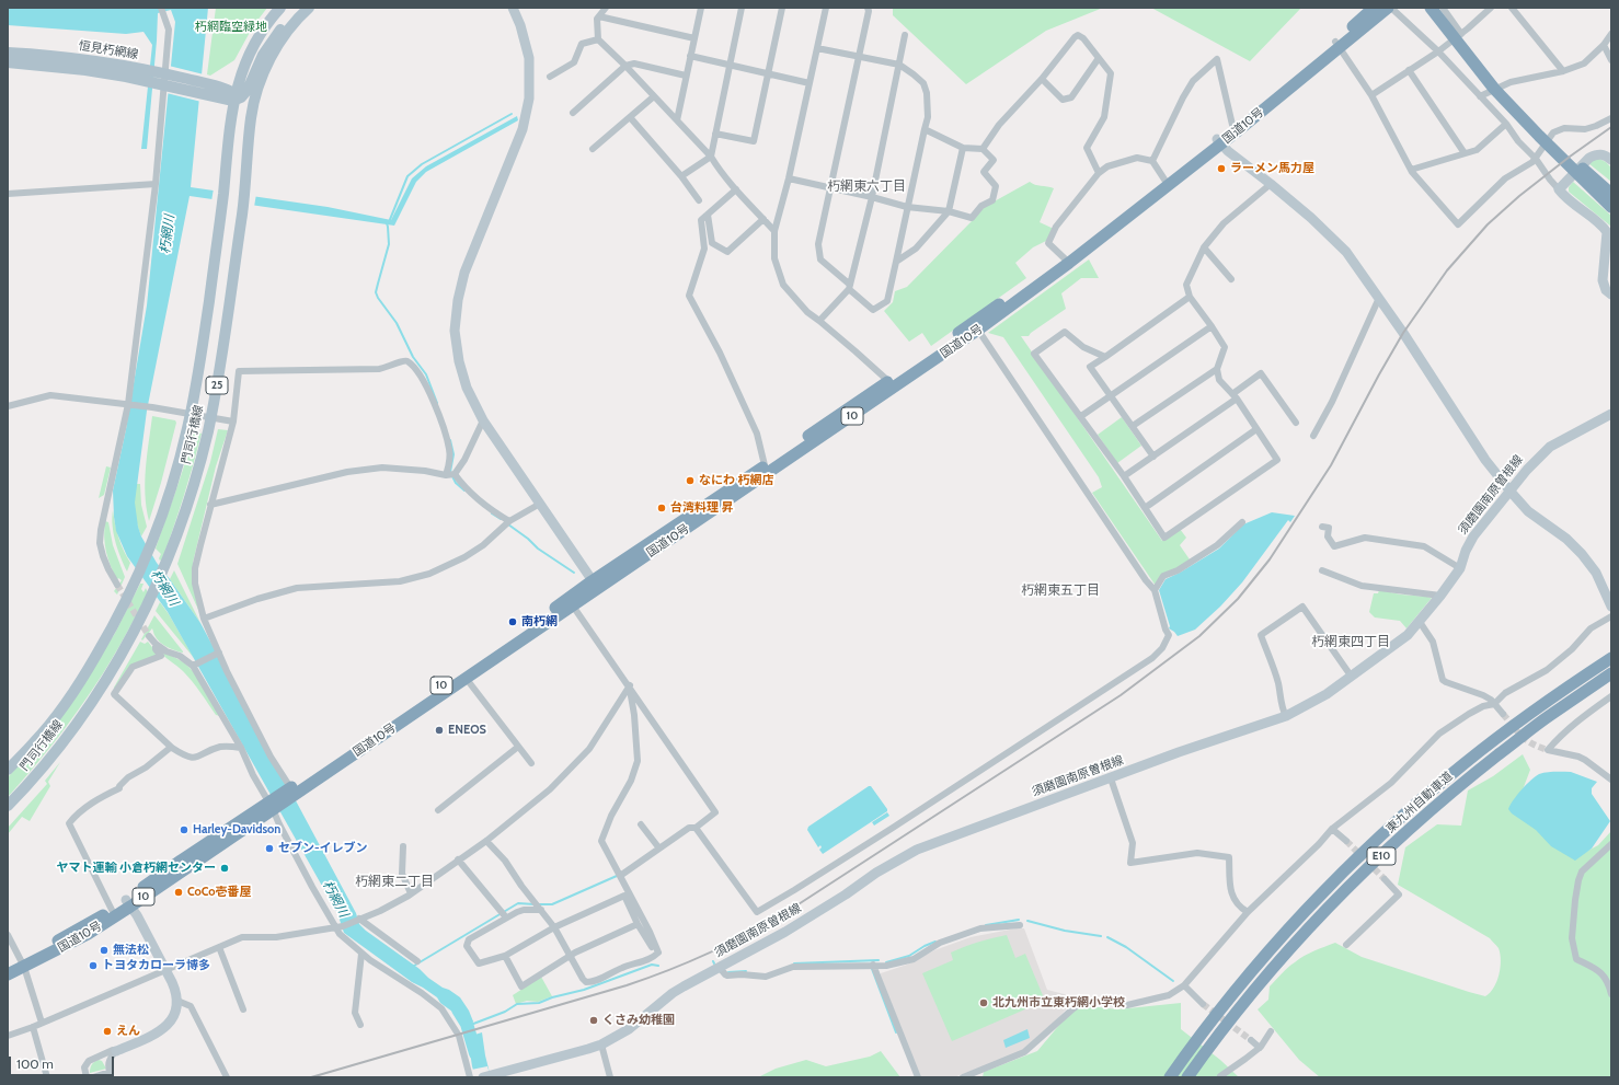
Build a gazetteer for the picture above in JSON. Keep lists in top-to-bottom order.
{
  "streets": {
    "highway": [
      "国道10号",
      "10",
      "東九州自動車道",
      "E10"
    ],
    "main road": ["恒見朽網線", "25", "門司行橋線"],
    "street": ["須磨園南原曽根線"]
  },
  "crossings": [
    ["恒見朽網線", "門司行橋線"]
  ],
  "districts": [
    "朽網東六丁目",
    "朽網東五丁目",
    "朽網東四丁目",
    "朽網東二丁目"
  ],
  "water": ["朽網川"],
  "parks": ["朽網臨空緑地"],
  "places": [
    "ラーメン馬力屋",
    "なにわ 朽網店",
    "台湾料理 昇",
    "南朽網",
    "ENEOS",
    "Harley-Davidson",
    "セブン-イレブン",
    "ヤマト運輸 小倉朽網センター",
    "CoCo壱番屋",
    "無法松",
    "トヨタカローラ博多",
    "北九州市立東朽網小学校",
    "くさみ幼稚園",
    "えん"
  ],
  "scale_bar": "100 m"
}
